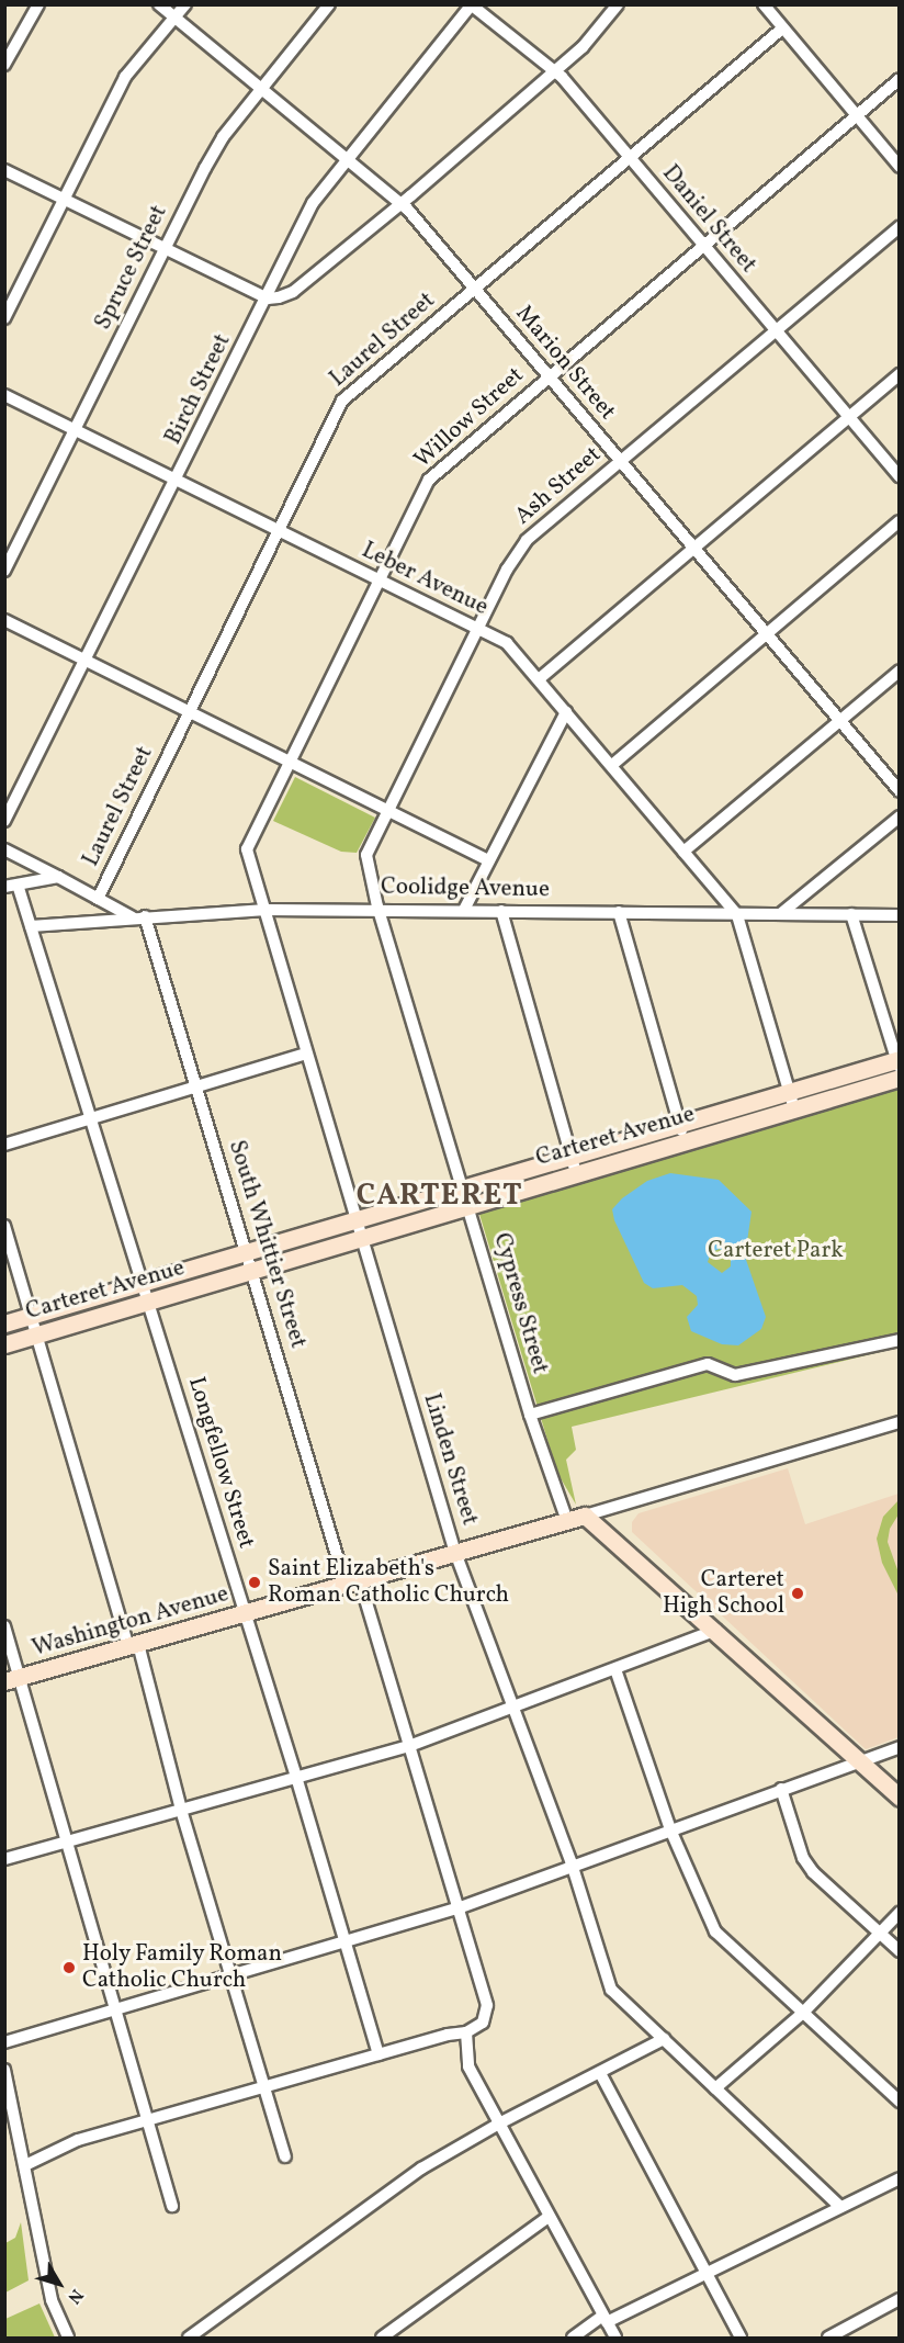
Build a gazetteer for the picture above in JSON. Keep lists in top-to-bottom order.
{
  "streets": {
    "street": [
      "Daniel Street",
      "Spruce Street",
      "Laurel Street",
      "Marion Street",
      "Birch Street",
      "Willow Street",
      "Ash Street",
      "Leber Avenue",
      "Coolidge Avenue",
      "Carteret Avenue",
      "South Whittier Street",
      "Cypress Street",
      "Linden Street",
      "Longfellow Street",
      "Washington Avenue"
    ]
  },
  "crossings": [
    ["Daniel Street", "Laurel Street"],
    ["Daniel Street", "Birch Street"],
    ["Daniel Street", "Willow Street"],
    ["Daniel Street", "Ash Street"],
    ["Spruce Street", "Marion Street"],
    ["Spruce Street", "Leber Avenue"],
    ["Laurel Street", "Marion Street"],
    ["Laurel Street", "Leber Avenue"],
    ["Marion Street", "Birch Street"],
    ["Marion Street", "Willow Street"],
    ["Marion Street", "Ash Street"],
    ["Birch Street", "Leber Avenue"],
    ["Willow Street", "Leber Avenue"],
    ["Willow Street", "Coolidge Avenue"],
    ["Willow Street", "Linden Street"],
    ["Ash Street", "Leber Avenue"],
    ["Ash Street", "Coolidge Avenue"],
    ["Ash Street", "Cypress Street"],
    ["Leber Avenue", "Coolidge Avenue"],
    ["Coolidge Avenue", "South Whittier Street"],
    ["Coolidge Avenue", "Cypress Street"],
    ["Coolidge Avenue", "Linden Street"],
    ["Coolidge Avenue", "Longfellow Street"],
    ["Carteret Avenue", "South Whittier Street"],
    ["Carteret Avenue", "Cypress Street"],
    ["Carteret Avenue", "Linden Street"],
    ["Carteret Avenue", "Longfellow Street"],
    ["South Whittier Street", "Washington Avenue"],
    ["Cypress Street", "Washington Avenue"],
    ["Linden Street", "Washington Avenue"],
    ["Longfellow Street", "Washington Avenue"]
  ],
  "districts": ["CARTERET"],
  "parks": ["Carteret Park"],
  "places": ["Saint Elizabeth's Roman Catholic Church", "Carteret High School", "Holy Family Roman Catholic Church"],
  "north": "bottom right"
}
